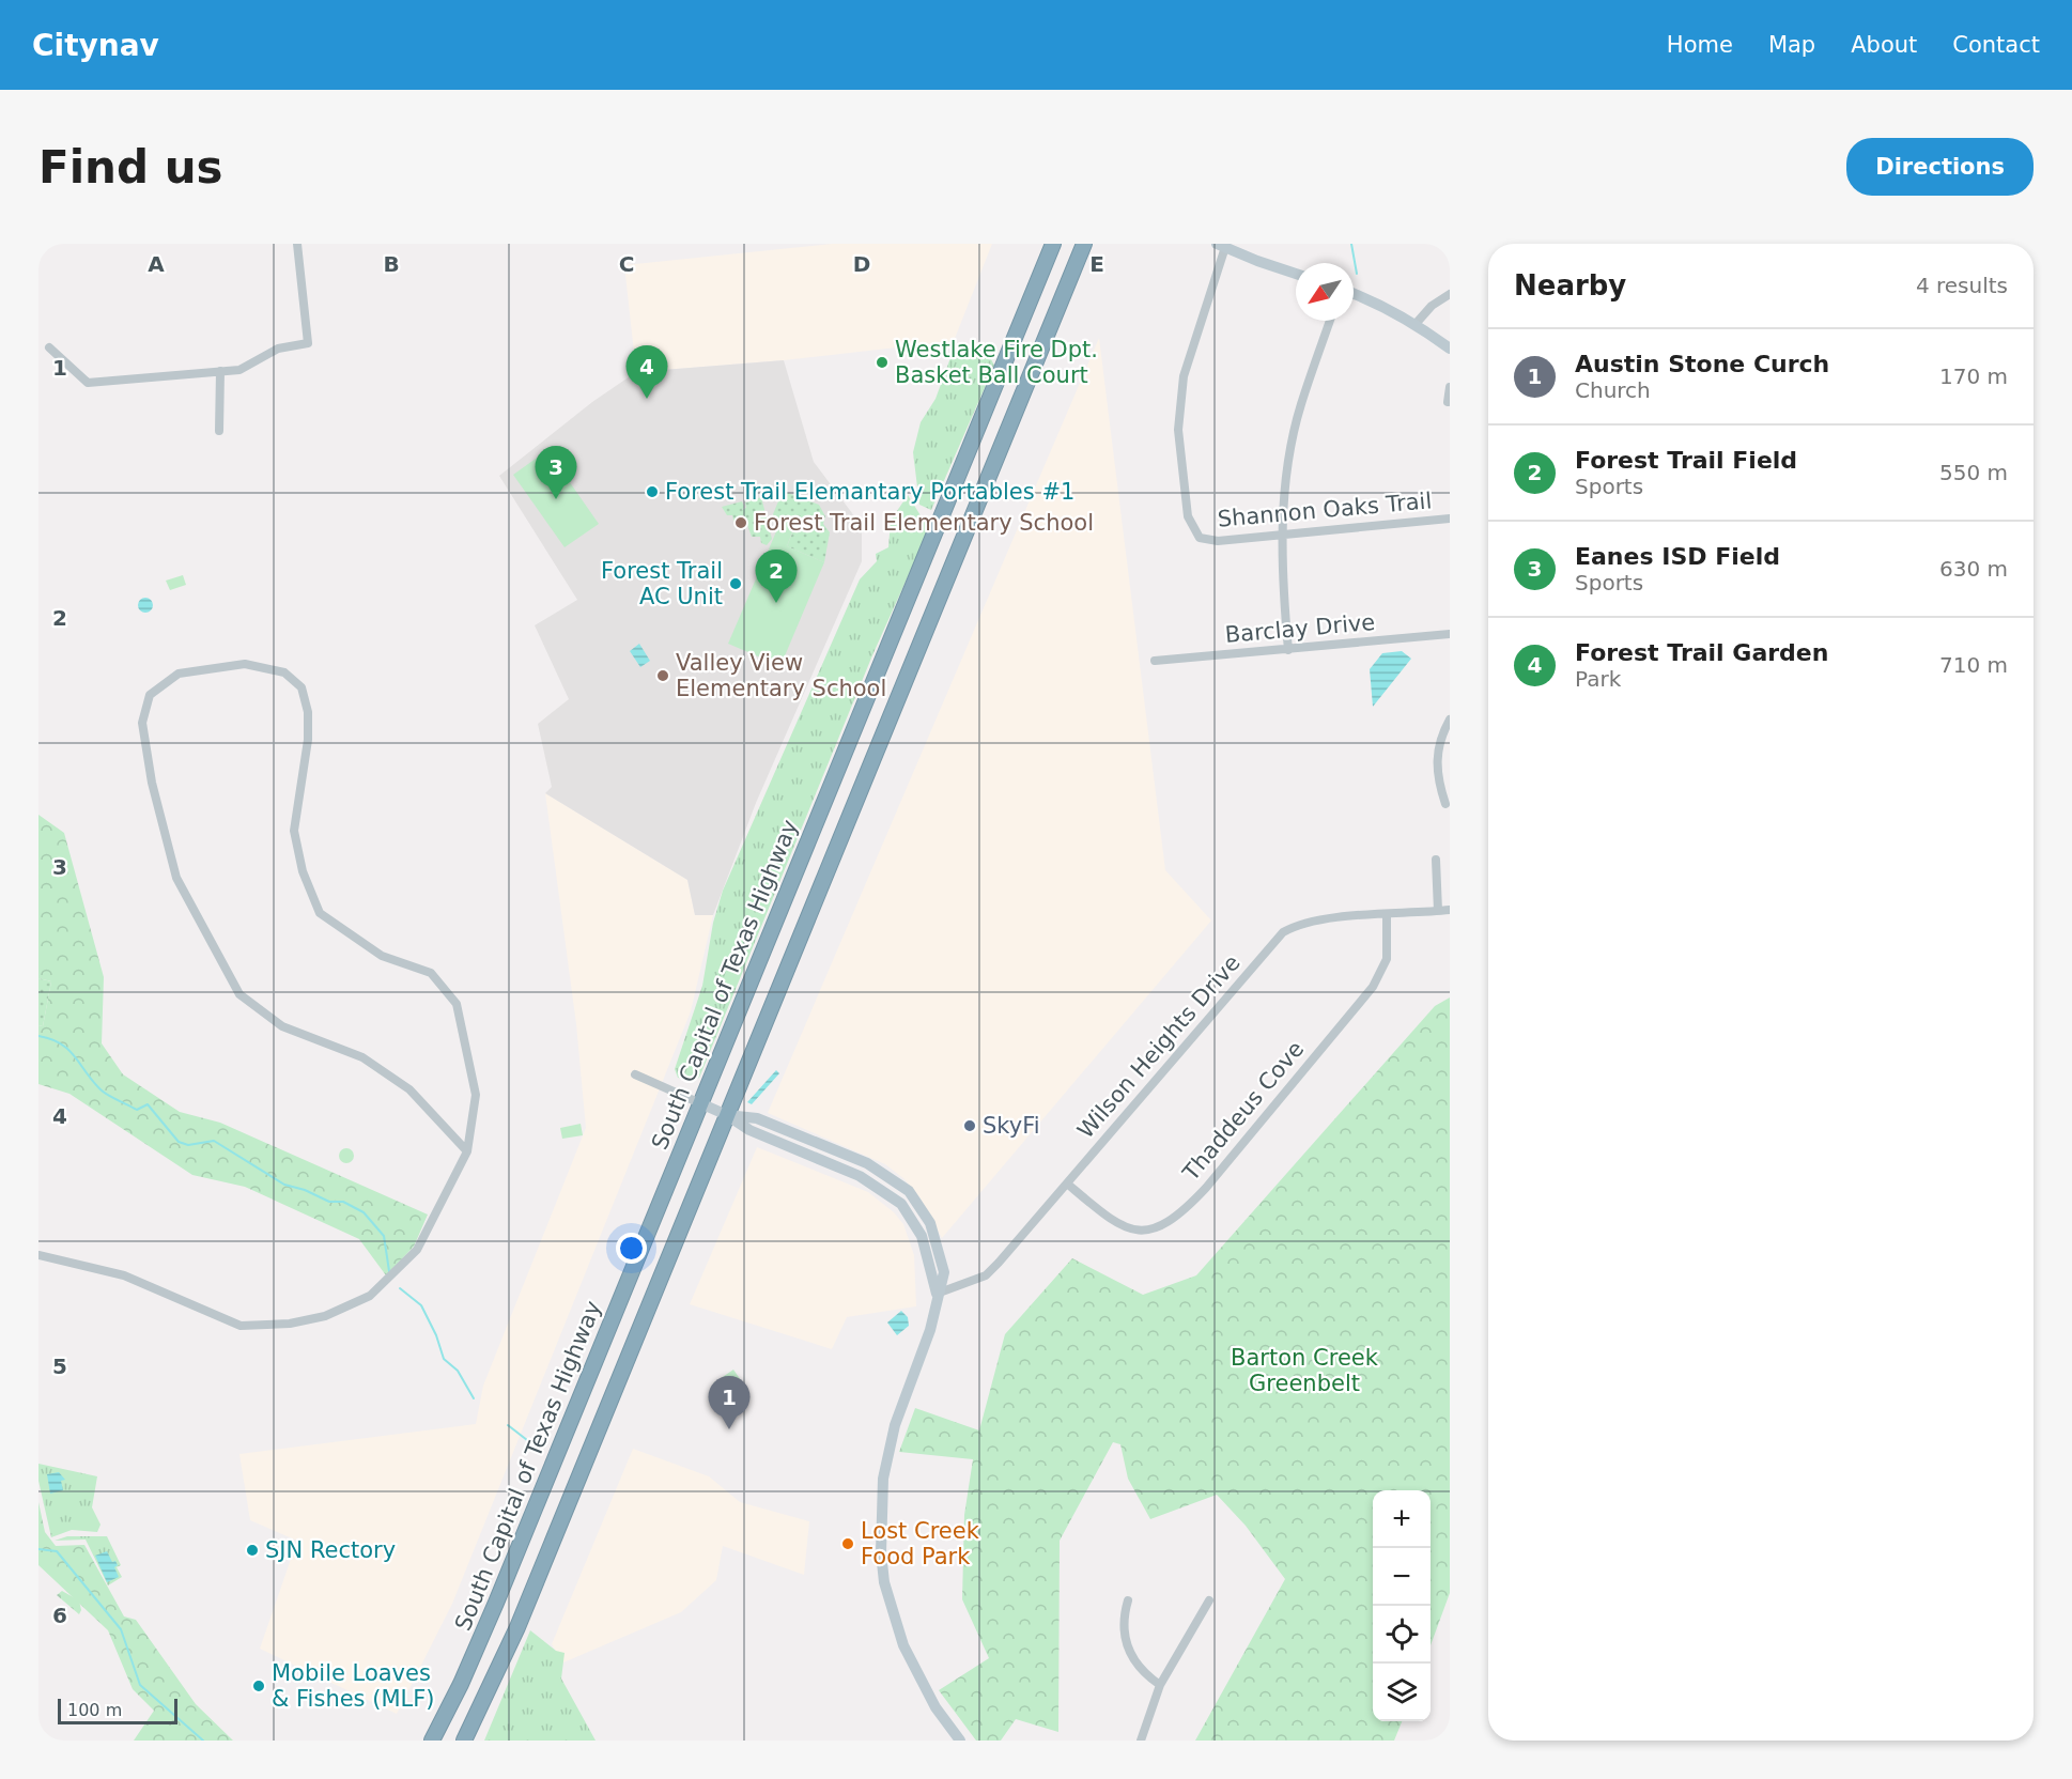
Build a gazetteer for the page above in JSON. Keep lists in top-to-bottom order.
{
  "streets": {
    "highway": ["South Capital of Texas Highway"],
    "street": [
      "Shannon Oaks Trail",
      "Barclay Drive",
      "Wilson Heights Drive",
      "Thaddeus Cove"
    ]
  },
  "crossings": [
    ["Wilson Heights Drive", "Thaddeus Cove"]
  ],
  "parks": ["Barton Creek Greenbelt"],
  "places": [
    "Westlake Fire Dpt. Basket Ball Court",
    "Forest Trail Elemantary Portables #1",
    "Forest Trail Elementary School",
    "Forest Trail AC Unit",
    "Valley View Elementary School",
    "SkyFi",
    "Lost Creek Food Park",
    "SJN Rectory",
    "Mobile Loaves & Fishes (MLF)"
  ],
  "scale_bar": "100 m",
  "north": "bottom left",
  "page": {
    "header": "Citynav",
    "nav": [
      "Home",
      "Map",
      "About",
      "Contact"
    ],
    "buttons": "Directions",
    "title": "Find us",
    "heading": ["Nearby", "4 results"],
    "list": [
      {
        "mark": "1",
        "name": "Austin Stone Curch",
        "note": "Church",
        "value": "170 m"
      },
      {
        "mark": "2",
        "name": "Forest Trail Field",
        "note": "Sports",
        "value": "550 m"
      },
      {
        "mark": "3",
        "name": "Eanes ISD Field",
        "note": "Sports",
        "value": "630 m"
      },
      {
        "mark": "4",
        "name": "Forest Trail Garden",
        "note": "Park",
        "value": "710 m"
      }
    ],
    "pins": [
      "4",
      "3",
      "2",
      "1"
    ],
    "map_buttons": ["+", "−"],
    "scale": "100 m"
  },
  "grid": {
    "columns": [
      "A",
      "B",
      "C",
      "D",
      "E"
    ],
    "rows": [
      "1",
      "2",
      "3",
      "4",
      "5",
      "6"
    ]
  }
}
